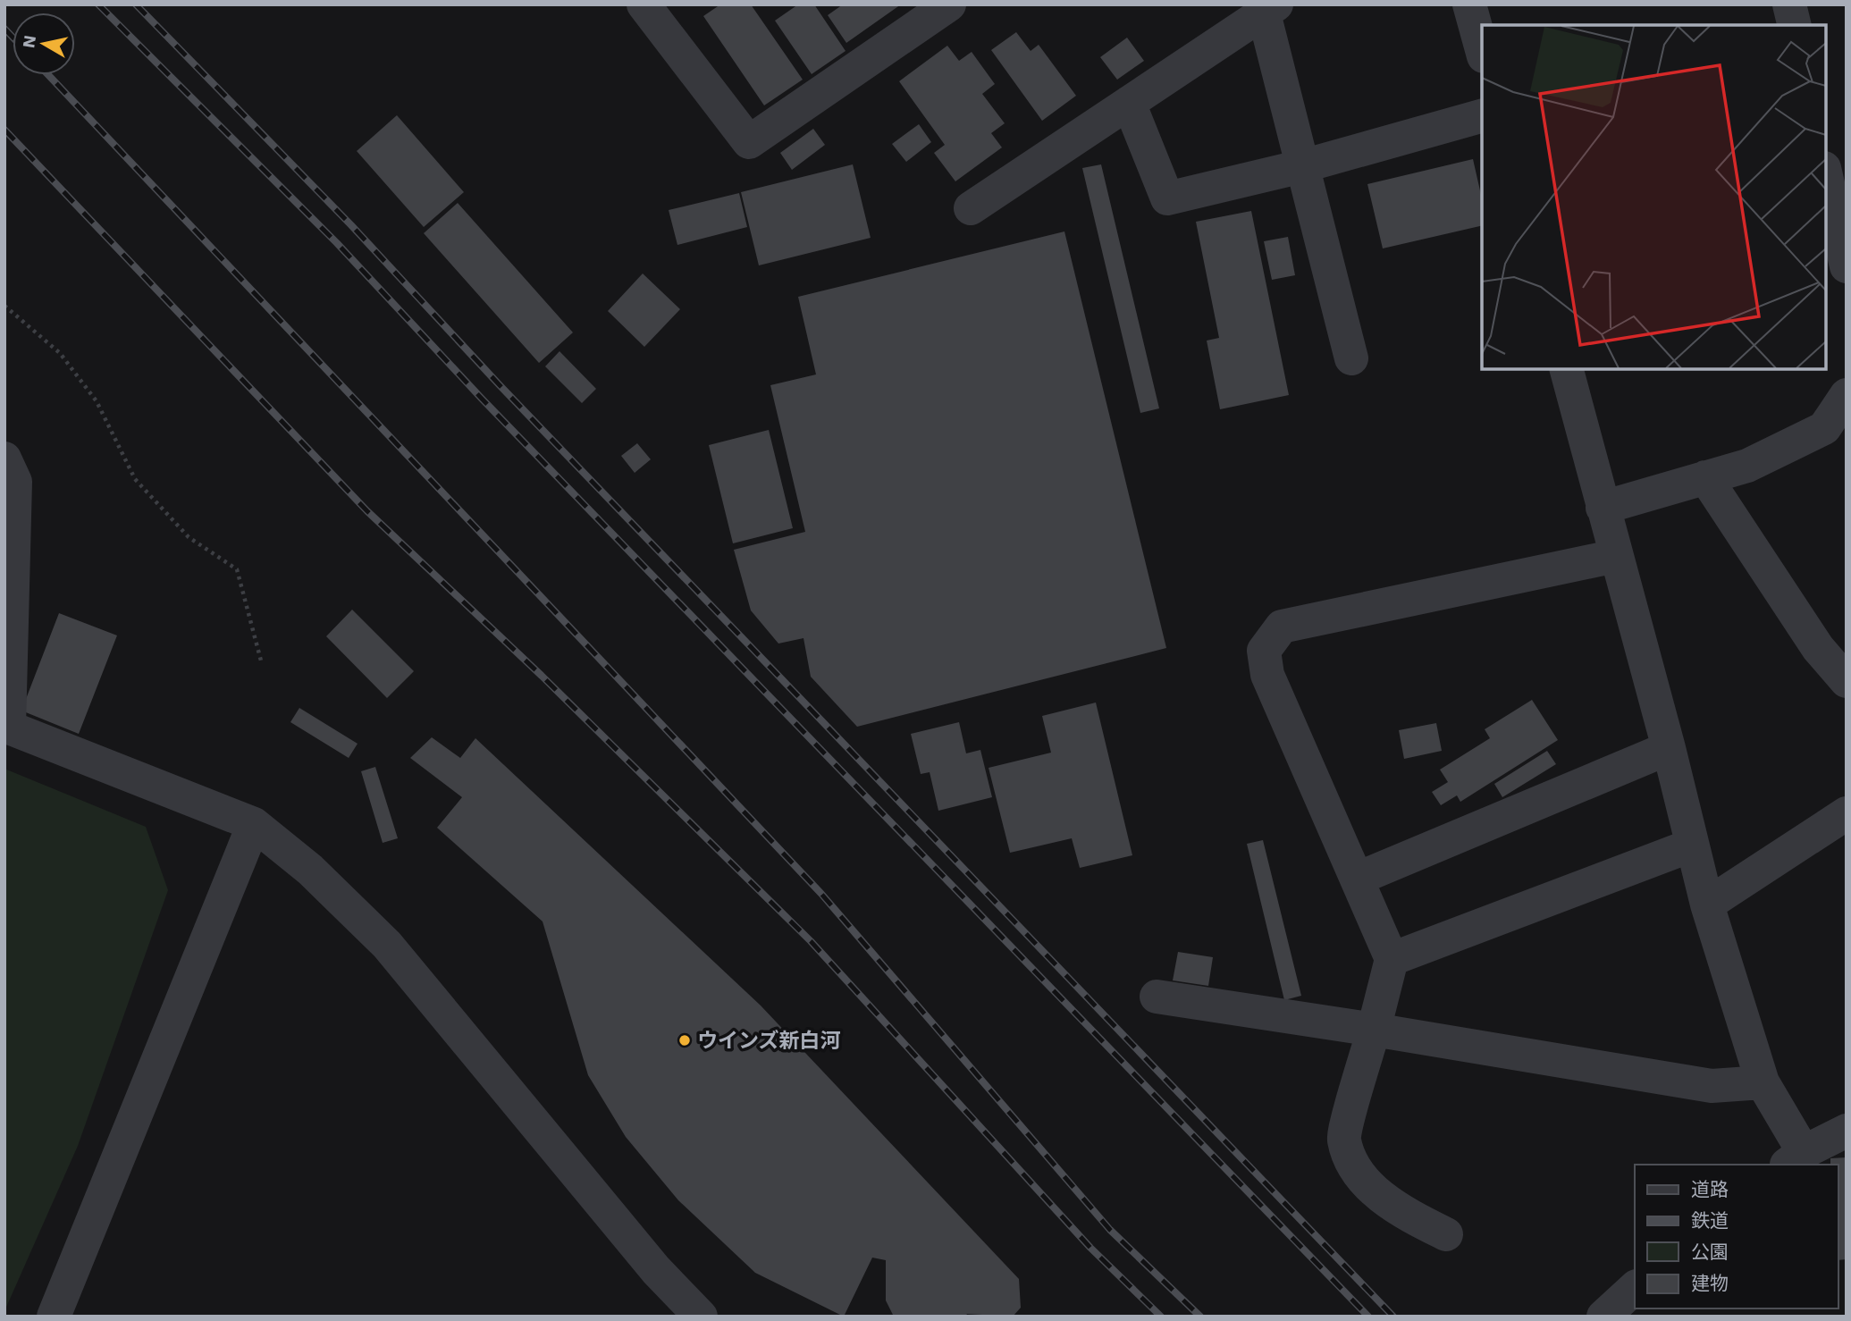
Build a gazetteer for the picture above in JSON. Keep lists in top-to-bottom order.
{
  "places": ["ウインズ新白河"],
  "legend": [
    "道路",
    "鉄道",
    "公園",
    "建物"
  ],
  "north": "left"
}
